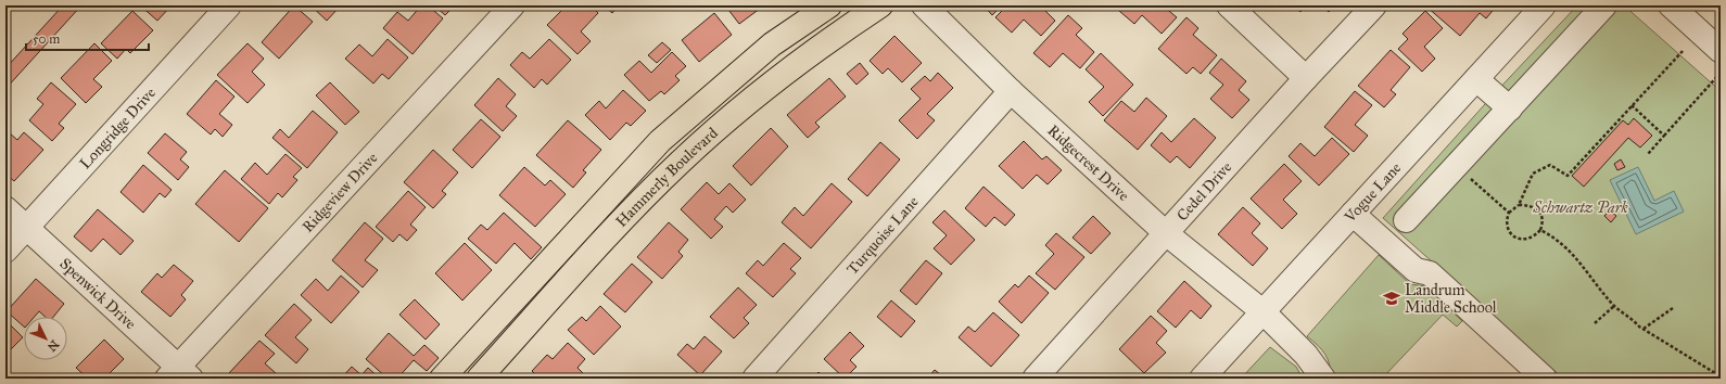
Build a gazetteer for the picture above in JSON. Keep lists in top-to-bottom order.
{
  "streets": {
    "main road": ["Hammerly Boulevard"],
    "street": [
      "Longridge Drive",
      "Ridgecrest Drive",
      "Cedel Drive",
      "Ridgeview Drive",
      "Vogue Lane",
      "Turquoise Lane",
      "Spenwick Drive"
    ]
  },
  "crossings": [
    ["Longridge Drive", "Spenwick Drive"],
    ["Ridgecrest Drive", "Cedel Drive"],
    ["Ridgecrest Drive", "Vogue Lane"],
    ["Ridgecrest Drive", "Turquoise Lane"],
    ["Ridgeview Drive", "Spenwick Drive"]
  ],
  "parks": ["Schwartz Park"],
  "places": {
    "school or university": ["Landrum Middle School"]
  },
  "scale_bar": "50 m",
  "north": "bottom right"
}
